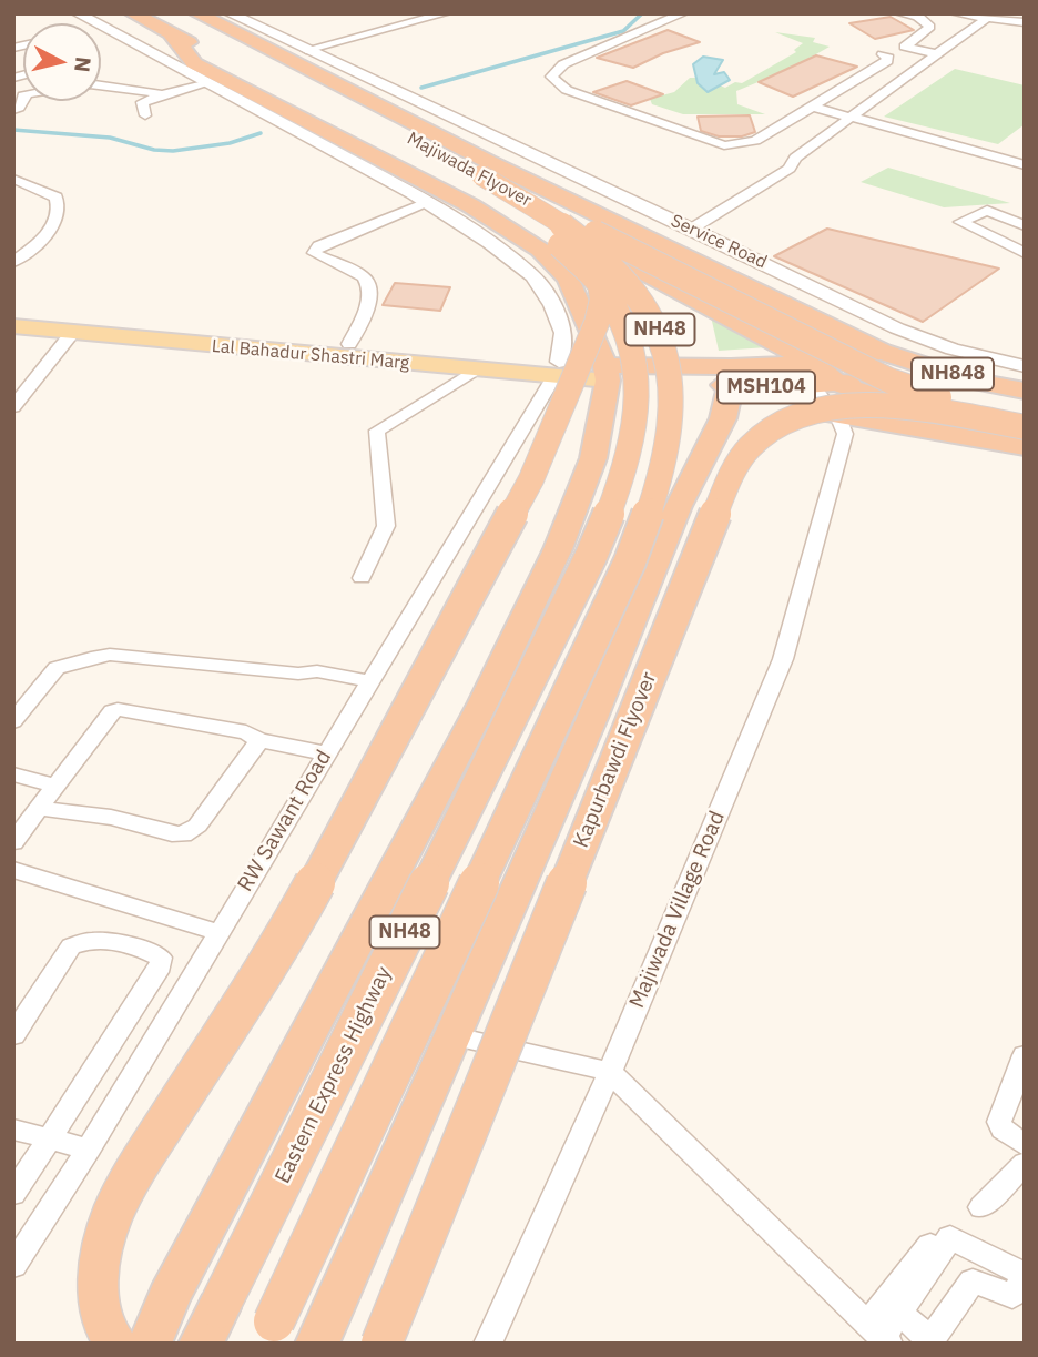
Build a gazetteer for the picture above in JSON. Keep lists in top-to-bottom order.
{
  "streets": {
    "highway": [
      "Majiwada Flyover",
      "NH48",
      "NH848",
      "MSH104",
      "Kapurbawdi Flyover",
      "Eastern Express Highway"
    ],
    "main road": ["Lal Bahadur Shastri Marg"],
    "street": ["Service Road", "RW Sawant Road", "Majiwada Village Road"]
  },
  "crossings": [
    ["Majiwada Flyover", "Service Road"],
    ["Majiwada Flyover", "NH48"],
    ["Majiwada Flyover", "Eastern Express Highway"],
    ["Service Road", "NH48"],
    ["Lal Bahadur Shastri Marg", "MSH104"],
    ["Lal Bahadur Shastri Marg", "RW Sawant Road"],
    ["NH848", "MSH104"],
    ["NH848", "Kapurbawdi Flyover"]
  ],
  "north": "right"
}
